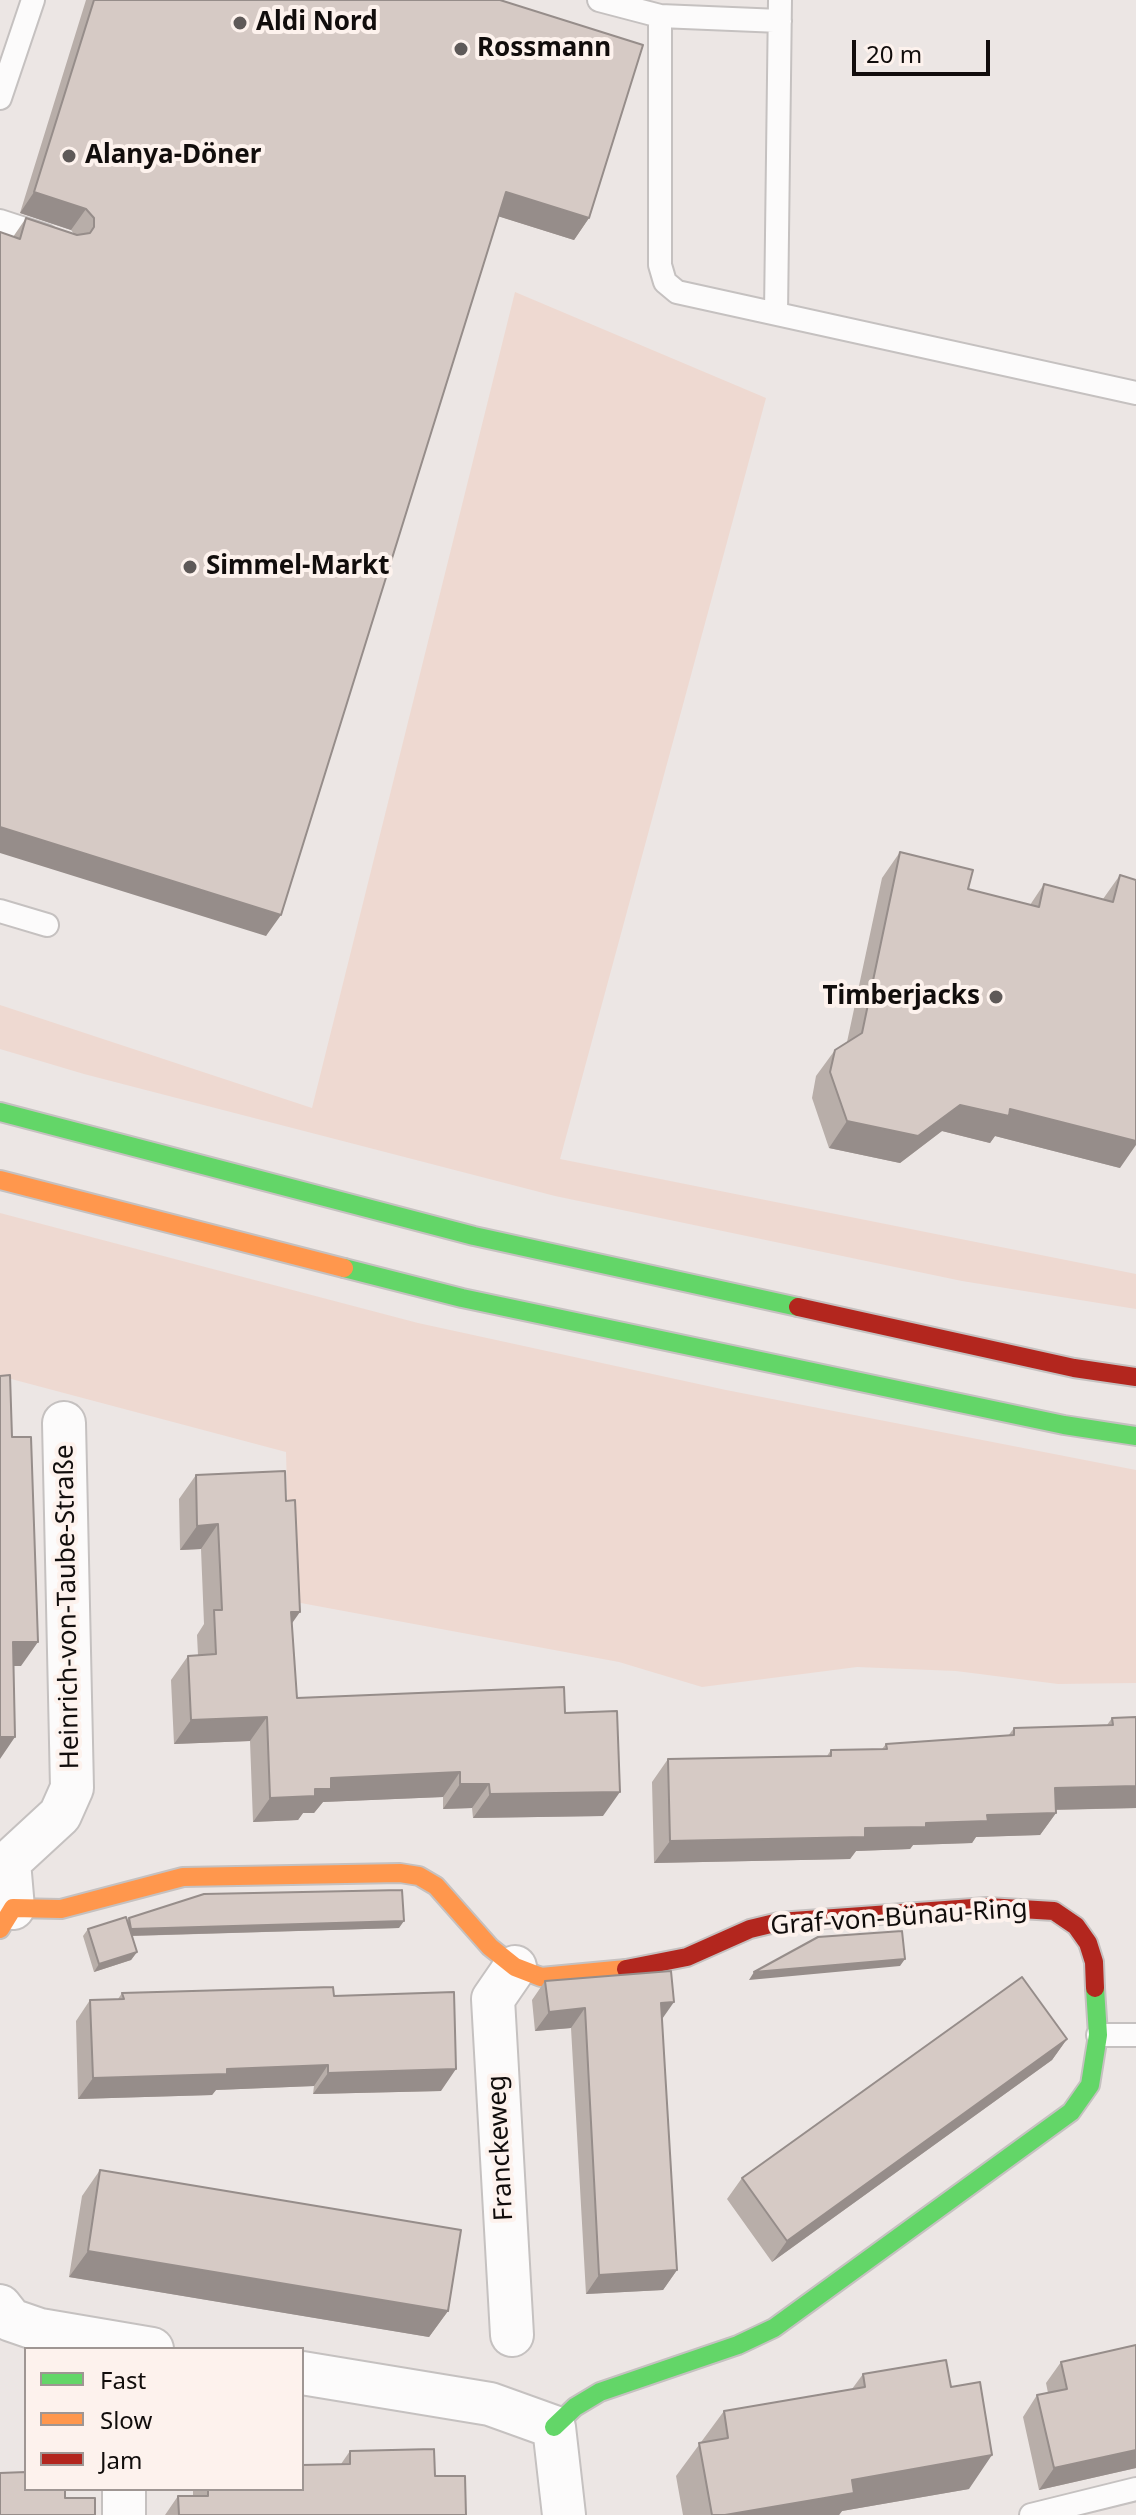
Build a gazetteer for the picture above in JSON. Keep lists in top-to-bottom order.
{
  "streets": {
    "main road": ["Graf-von-Bünau-Ring"],
    "street": ["Heinrich-von-Taube-Straße", "Franckeweg"]
  },
  "crossings": [
    ["Heinrich-von-Taube-Straße", "Graf-von-Bünau-Ring"],
    ["Graf-von-Bünau-Ring", "Franckeweg"]
  ],
  "places": [
    "Aldi Nord",
    "Rossmann",
    "Alanya-Döner",
    "Simmel-Markt",
    "Timberjacks"
  ],
  "legend": ["Fast", "Slow", "Jam"],
  "scale_bar": "20 m"
}
